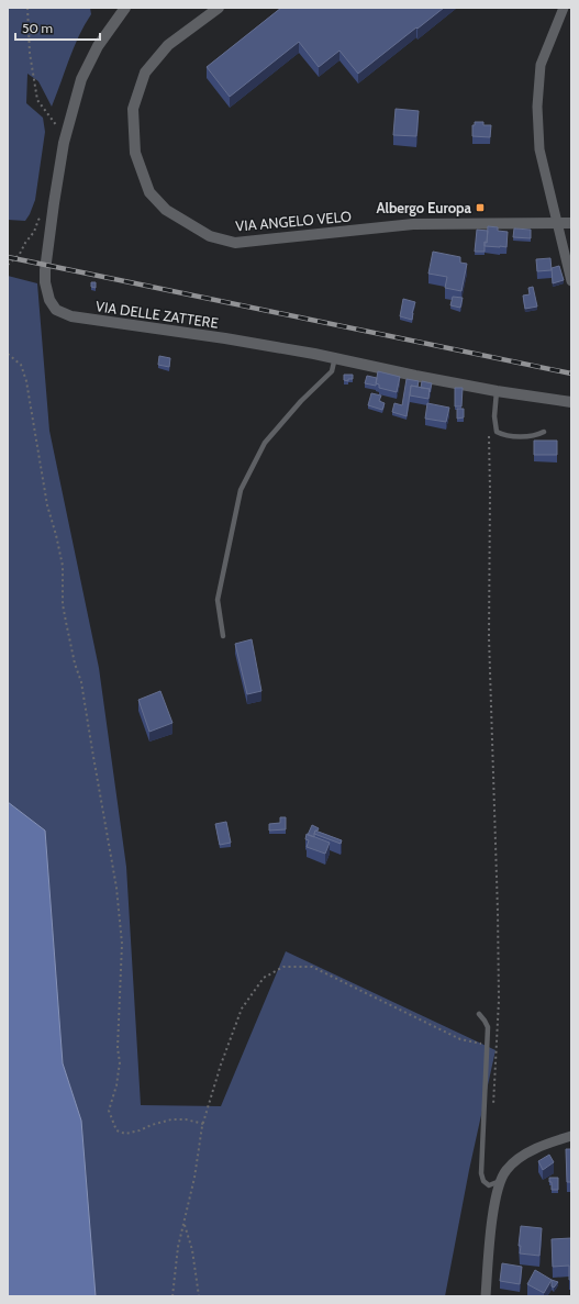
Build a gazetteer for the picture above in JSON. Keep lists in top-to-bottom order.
{
  "streets": {
    "street": ["VIA ANGELO VELO", "VIA DELLE ZATTERE"]
  },
  "places": {
    "transit": ["Albergo Europa"]
  },
  "scale_bar": "50 m"
}
